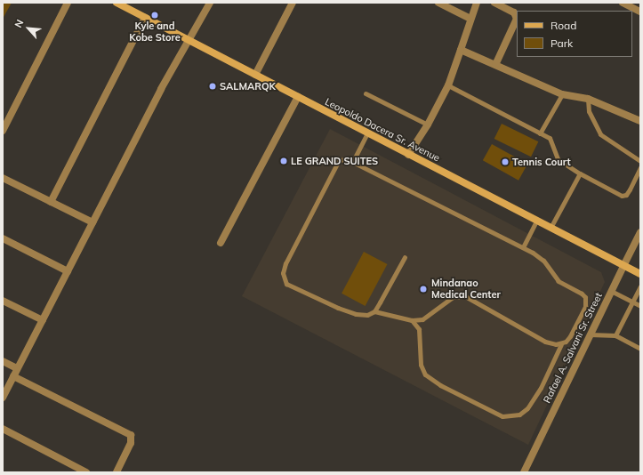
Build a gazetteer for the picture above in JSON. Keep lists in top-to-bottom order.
{
  "streets": {
    "main road": ["Leopoldo Dacera Sr. Avenue"],
    "street": ["Rafael A. Salvani Sr. Street"]
  },
  "crossings": [
    ["Leopoldo Dacera Sr. Avenue", "Rafael A. Salvani Sr. Street"]
  ],
  "places": [
    "Kyle and Kobe Store",
    "SALMARQK",
    "LE GRAND SUITES",
    "Tennis Court",
    "Mindanao Medical Center"
  ],
  "legend": ["Road", "Park"],
  "north": "top left"
}
